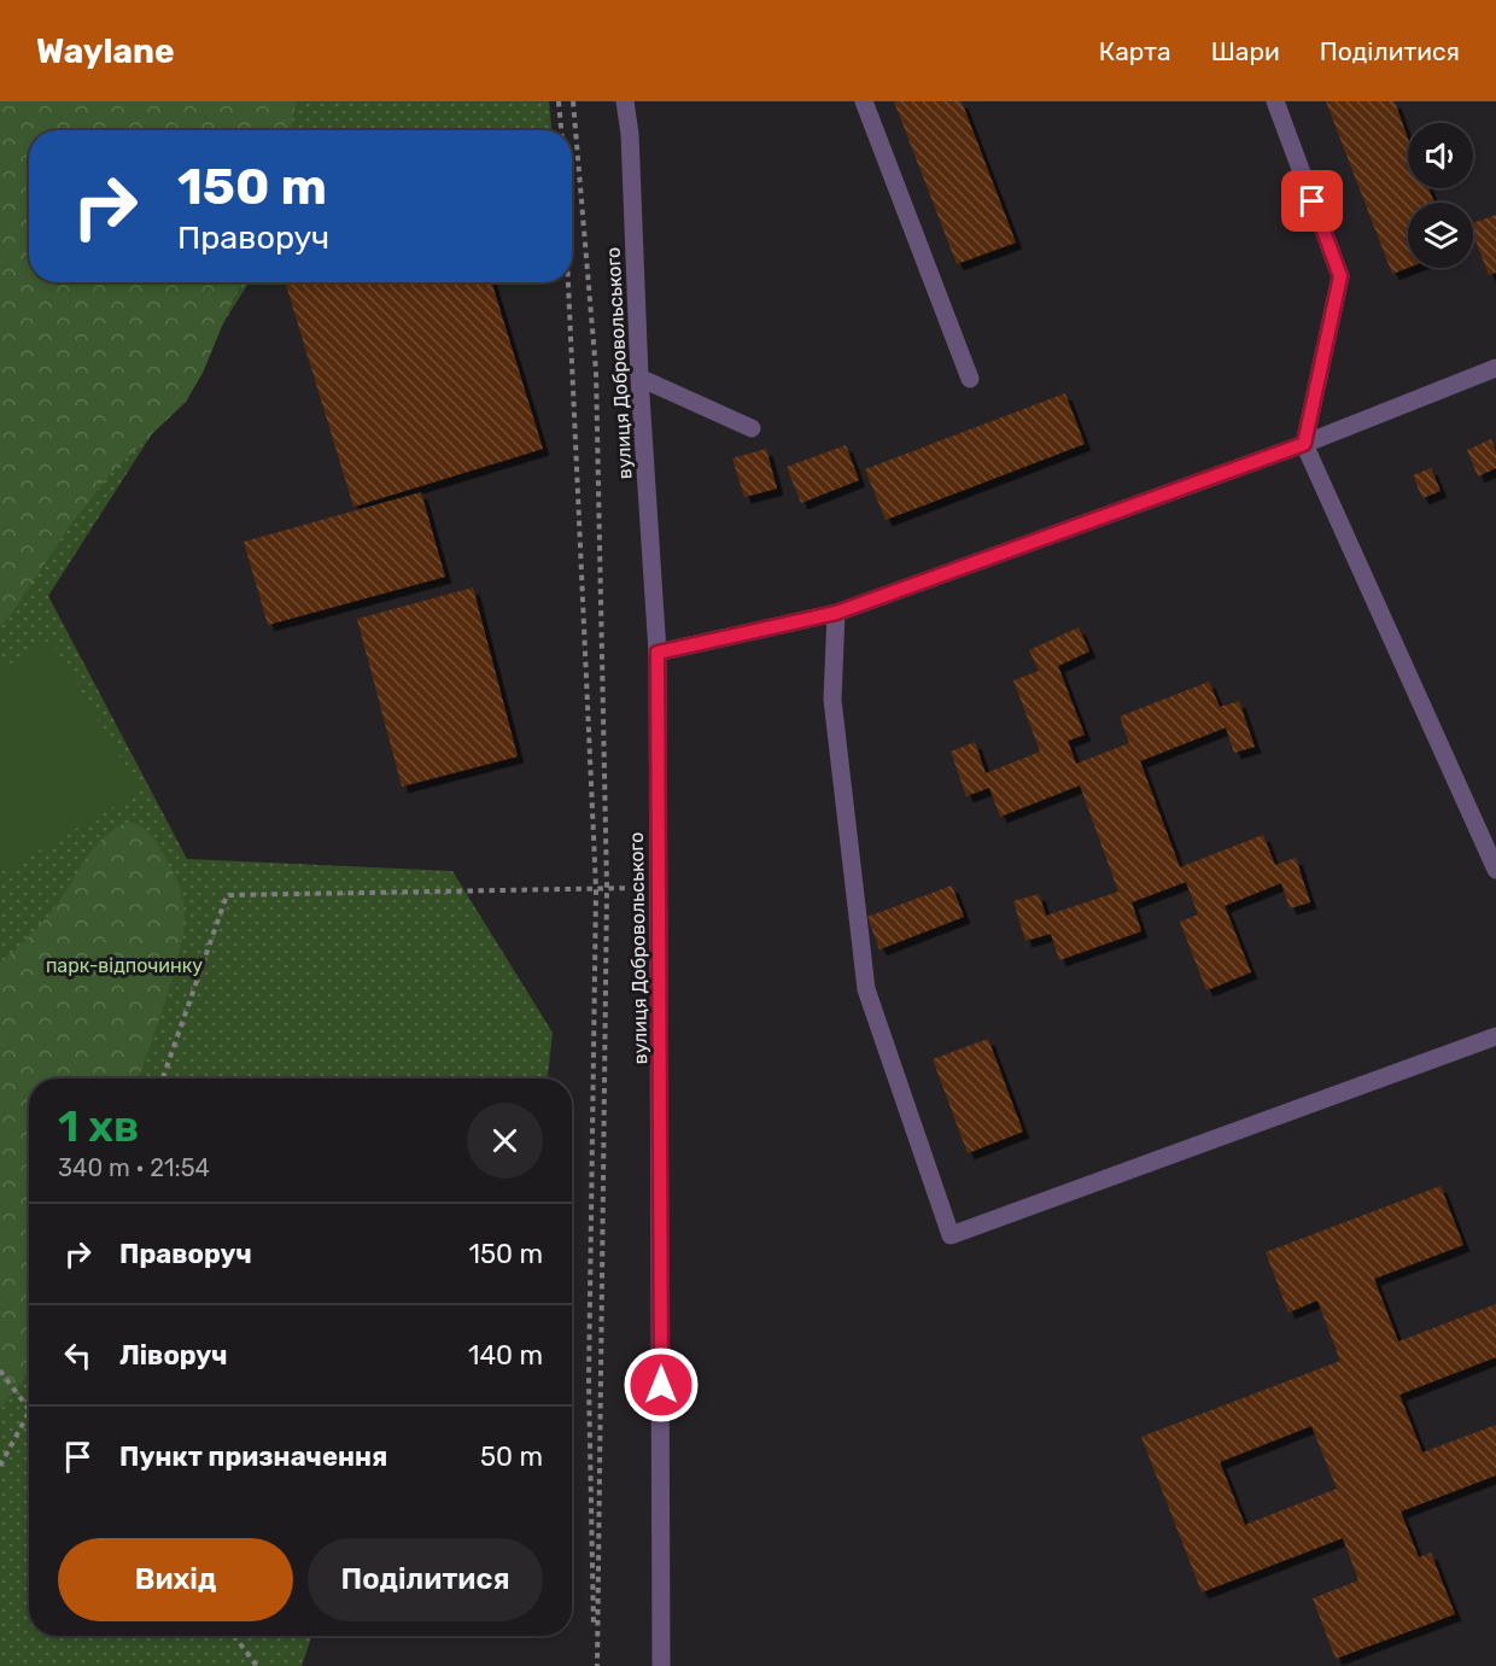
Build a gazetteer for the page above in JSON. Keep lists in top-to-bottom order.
{
  "streets": {
    "street": ["вулиця Добровольського"]
  },
  "parks": ["парк-відпочинку"],
  "page": {
    "header": "Waylane",
    "nav": ["Карта", "Шари", "Поділитися"],
    "turn": ["150 m", "Праворуч"],
    "heading": ["1 хв", "340 m · 21:54"],
    "list": [
      {
        "name": "Праворуч",
        "value": "150 m"
      },
      {
        "name": "Ліворуч",
        "value": "140 m"
      },
      {
        "name": "Пункт призначення",
        "value": "50 m"
      }
    ],
    "buttons": ["Вихід", "Поділитися"]
  }
}
